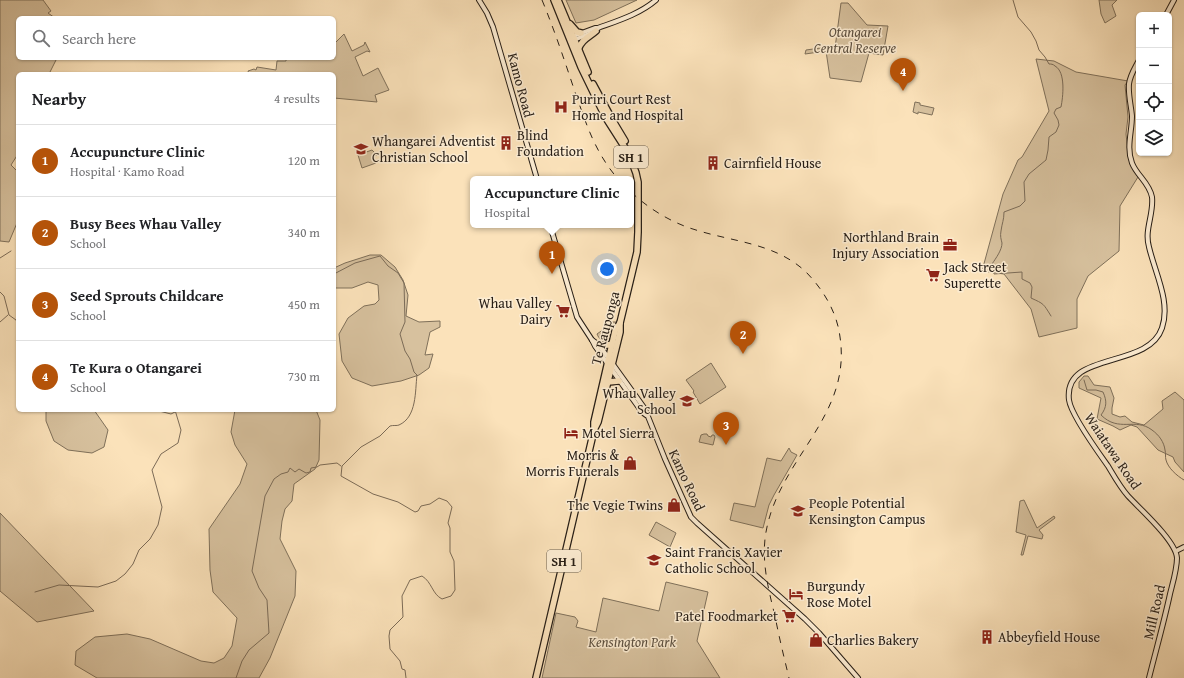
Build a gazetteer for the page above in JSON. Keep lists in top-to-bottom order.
{
  "streets": {
    "highway": ["SH 1", "Te Rauponga"],
    "main road": ["Kamo Road", "Waiatawa Road", "Mill Road"]
  },
  "crossings": [
    ["Kamo Road", "SH 1"],
    ["Kamo Road", "Te Rauponga"],
    ["SH 1", "Te Rauponga"],
    ["Waiatawa Road", "Mill Road"]
  ],
  "parks": ["Otangarei Central Reserve", "Kensington Park"],
  "places": {
    "hospital": ["Puriri Court Rest Home and Hospital"],
    "building": ["Blind Foundation", "Cairnfield House", "Abbeyfield House"],
    "school or university": [
      "Whangarei Adventist Christian School",
      "Whau Valley School",
      "People Potential Kensington Campus",
      "Saint Francis Xavier Catholic School"
    ],
    "office": ["Northland Brain Injury Association"],
    "supermarket": ["Jack Street Superette", "Whau Valley Dairy", "Patel Foodmarket"],
    "hotel": ["Motel Sierra", "Burgundy Rose Motel"],
    "shop": ["Morris & Morris Funerals", "The Vegie Twins", "Charlies Bakery"]
  },
  "page": {
    "map_buttons": ["+", "−"],
    "search": "Search here",
    "pins": [
      "4",
      "1",
      "2",
      "3"
    ],
    "heading": ["Nearby", "4 results"],
    "list": [
      {
        "mark": "1",
        "name": "Accupuncture Clinic",
        "note": "Hospital · Kamo Road",
        "value": "120 m"
      },
      {
        "mark": "2",
        "name": "Busy Bees Whau Valley",
        "note": "School",
        "value": "340 m"
      },
      {
        "mark": "3",
        "name": "Seed Sprouts Childcare",
        "note": "School",
        "value": "450 m"
      },
      {
        "mark": "4",
        "name": "Te Kura o Otangarei",
        "note": "School",
        "value": "730 m"
      }
    ],
    "popup": ["Accupuncture Clinic", "Hospital"]
  }
}
